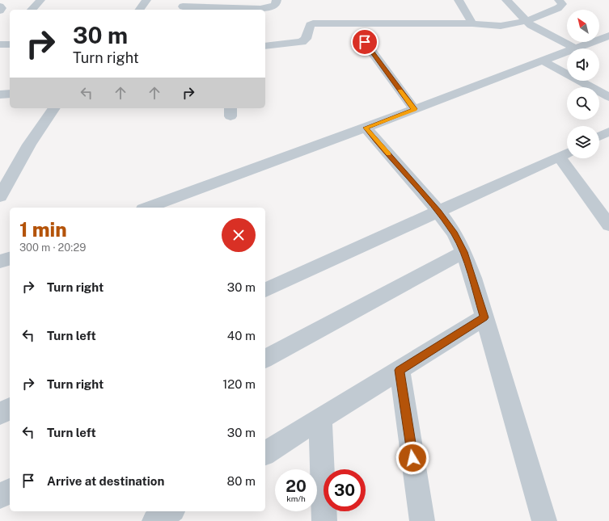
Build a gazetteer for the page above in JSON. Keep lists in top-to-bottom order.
{
  "north": "top left",
  "page": {
    "turn": ["30 m", "Turn right"],
    "heading": ["1 min", "300 m · 20:29"],
    "list": [
      {
        "name": "Turn right",
        "value": "30 m"
      },
      {
        "name": "Turn left",
        "value": "40 m"
      },
      {
        "name": "Turn right",
        "value": "120 m"
      },
      {
        "name": "Turn left",
        "value": "30 m"
      },
      {
        "name": "Arrive at destination",
        "value": "80 m"
      }
    ],
    "speed": "20 km/h",
    "limit": "30"
  }
}
